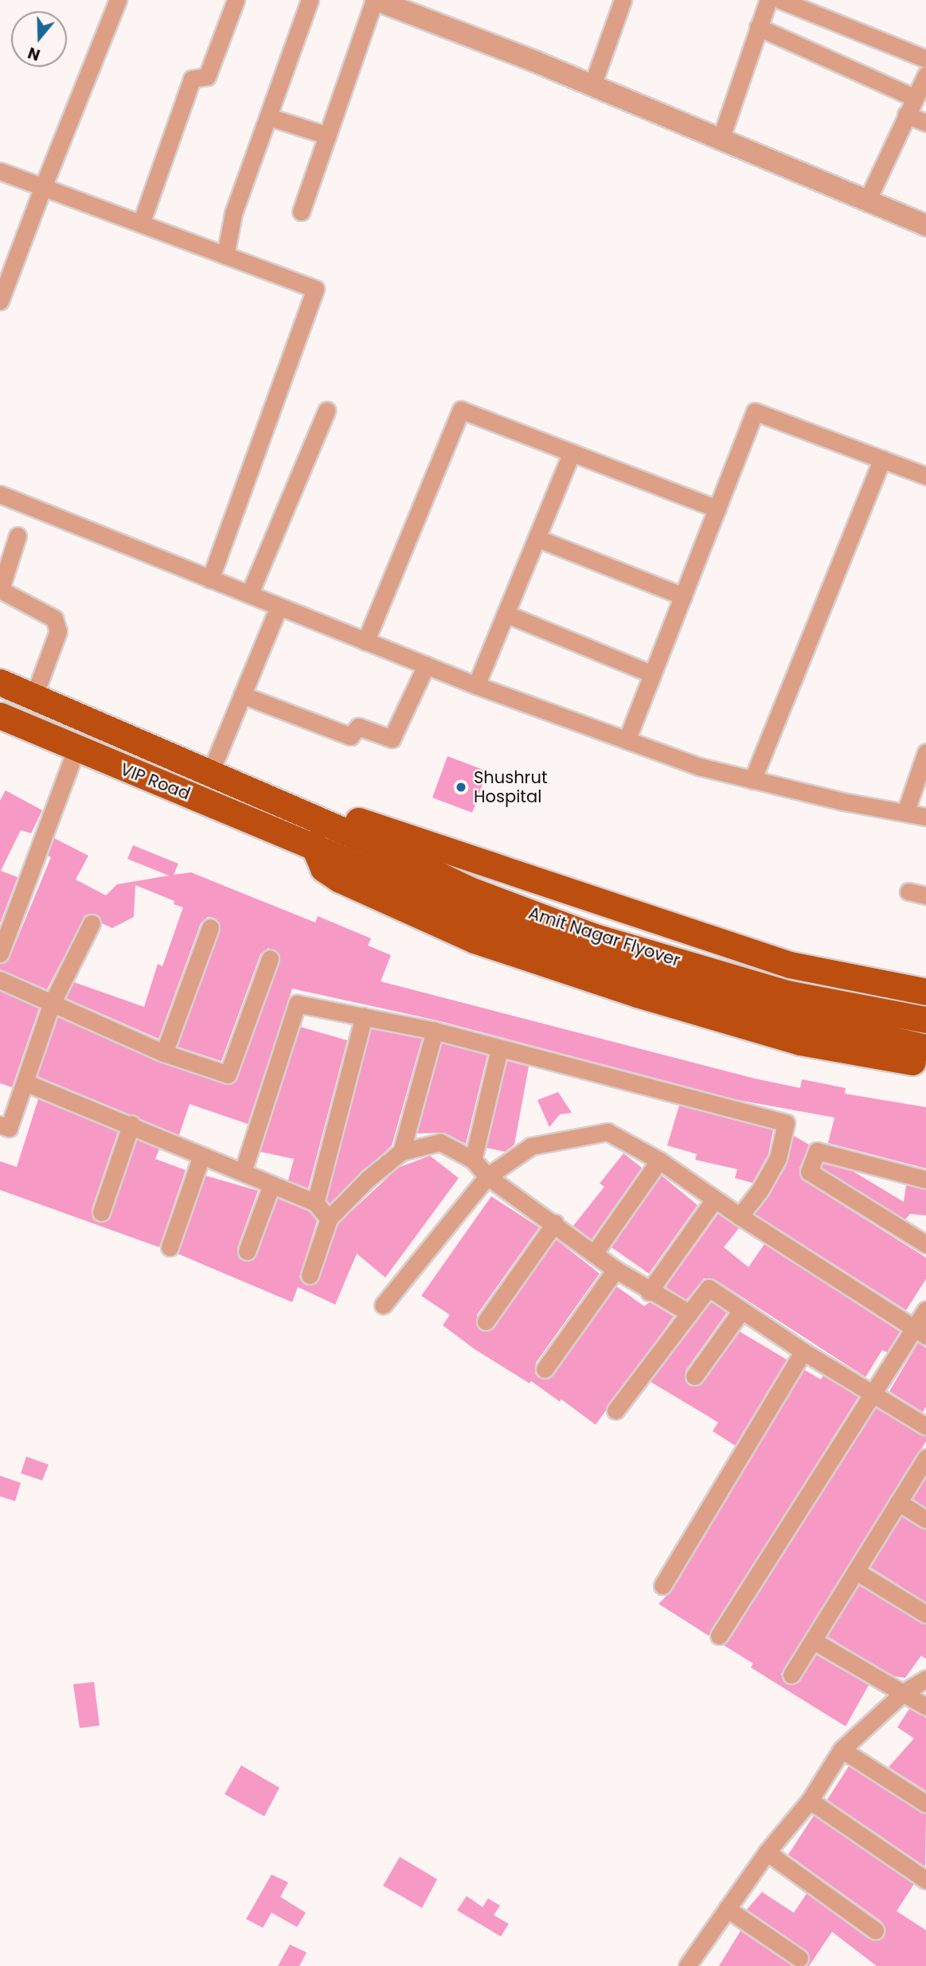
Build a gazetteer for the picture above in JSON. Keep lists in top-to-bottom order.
{
  "streets": {
    "main road": ["VIP Road", "Amit Nagar Flyover"]
  },
  "crossings": [
    ["VIP Road", "Amit Nagar Flyover"]
  ],
  "places": ["Shushrut Hospital"],
  "north": "bottom"
}
